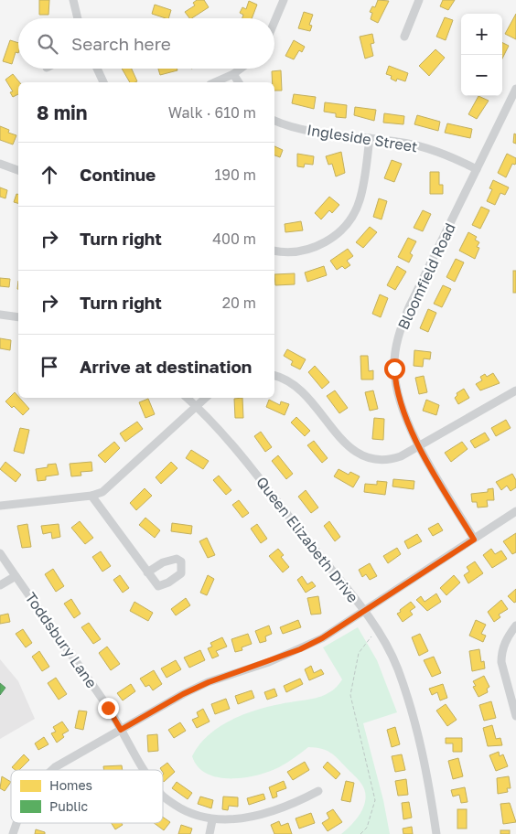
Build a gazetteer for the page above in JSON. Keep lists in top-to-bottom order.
{
  "streets": {
    "street": [
      "Ingleside Street",
      "Bloomfield Road",
      "Queen Elizabeth Drive",
      "Toddsbury Lane"
    ]
  },
  "crossings": [
    ["Ingleside Street", "Bloomfield Road"]
  ],
  "legend": ["Homes", "Public"],
  "page": {
    "map_buttons": ["+", "−"],
    "search": "Search here",
    "heading": ["8 min", "Walk · 610 m"],
    "list": [
      ["Continue", "190 m"],
      ["Turn right", "400 m"],
      ["Turn right", "20 m"],
      "Arrive at destination"
    ]
  }
}
